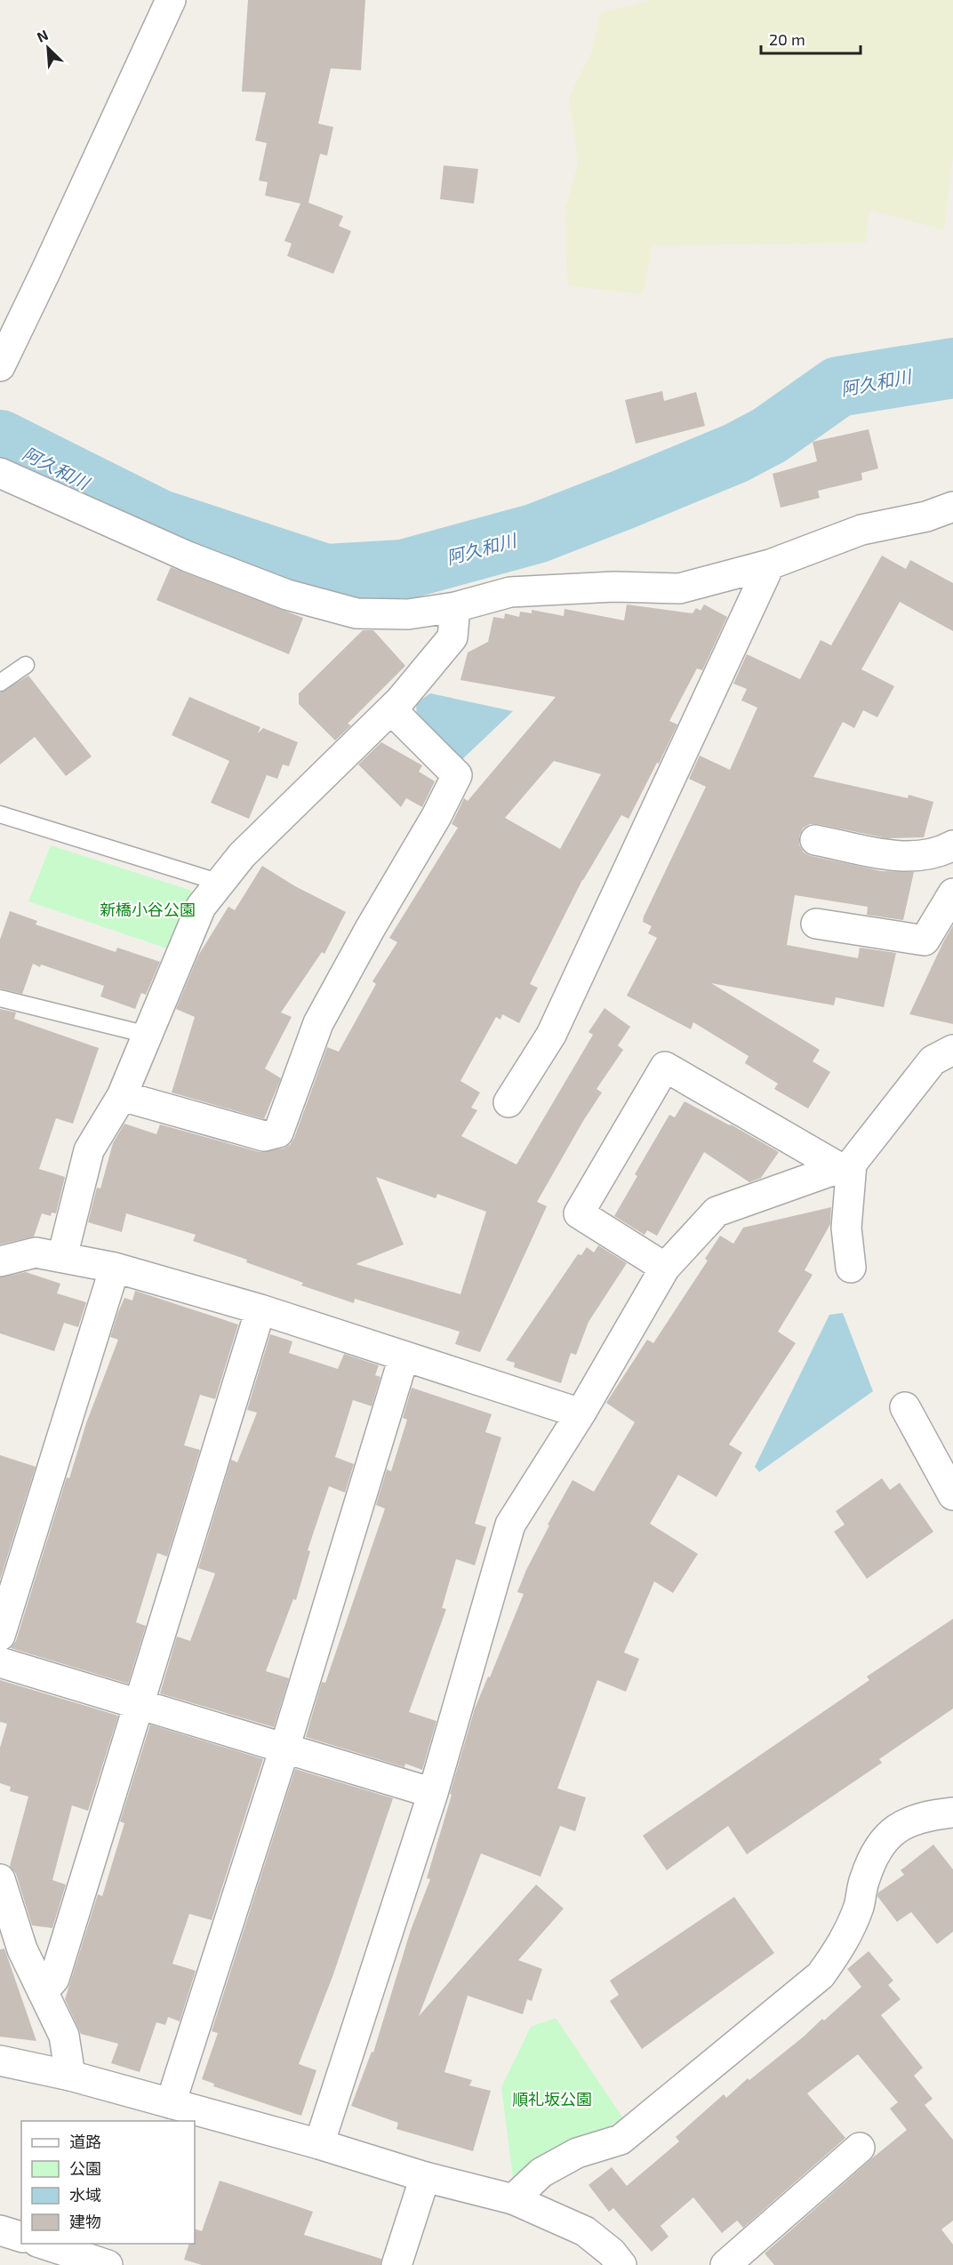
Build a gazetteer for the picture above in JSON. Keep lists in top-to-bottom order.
{
  "water": ["阿久和川"],
  "parks": ["新橋小谷公園", "順礼坂公園"],
  "legend": [
    "道路",
    "公園",
    "水域",
    "建物"
  ],
  "scale_bar": "20 m",
  "north": "top left"
}
